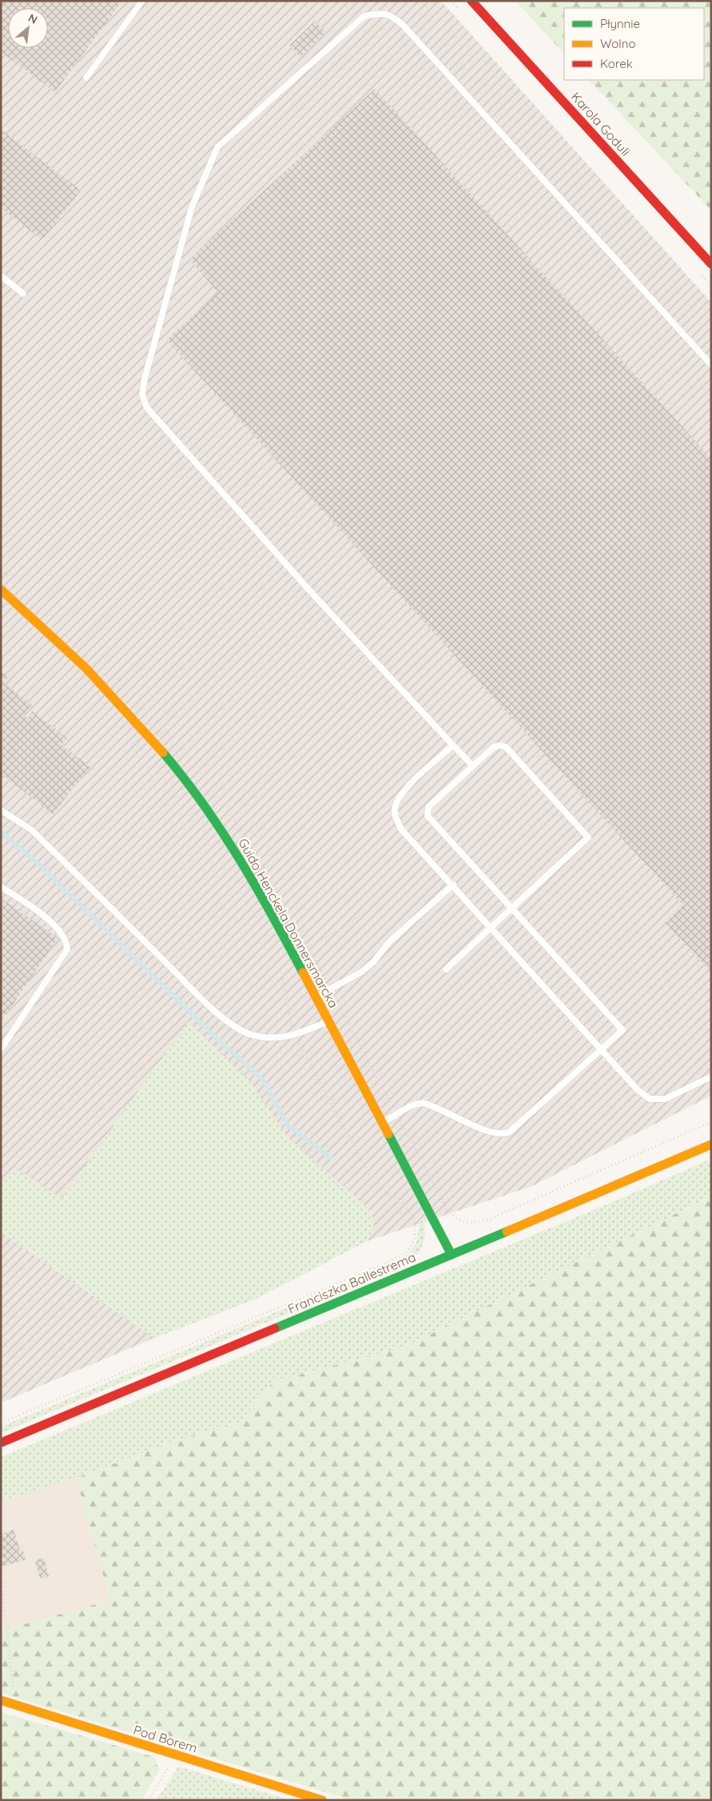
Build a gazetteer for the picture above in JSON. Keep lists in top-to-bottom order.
{
  "streets": {
    "street": [
      "Karola Goduli",
      "Guido Henckela Donnersmarcka",
      "Franciszka Ballestrema",
      "Pod Borem"
    ]
  },
  "crossings": [
    ["Guido Henckela Donnersmarcka", "Franciszka Ballestrema"]
  ],
  "legend": ["Płynnie", "Wolno", "Korek"],
  "north": "top right"
}
